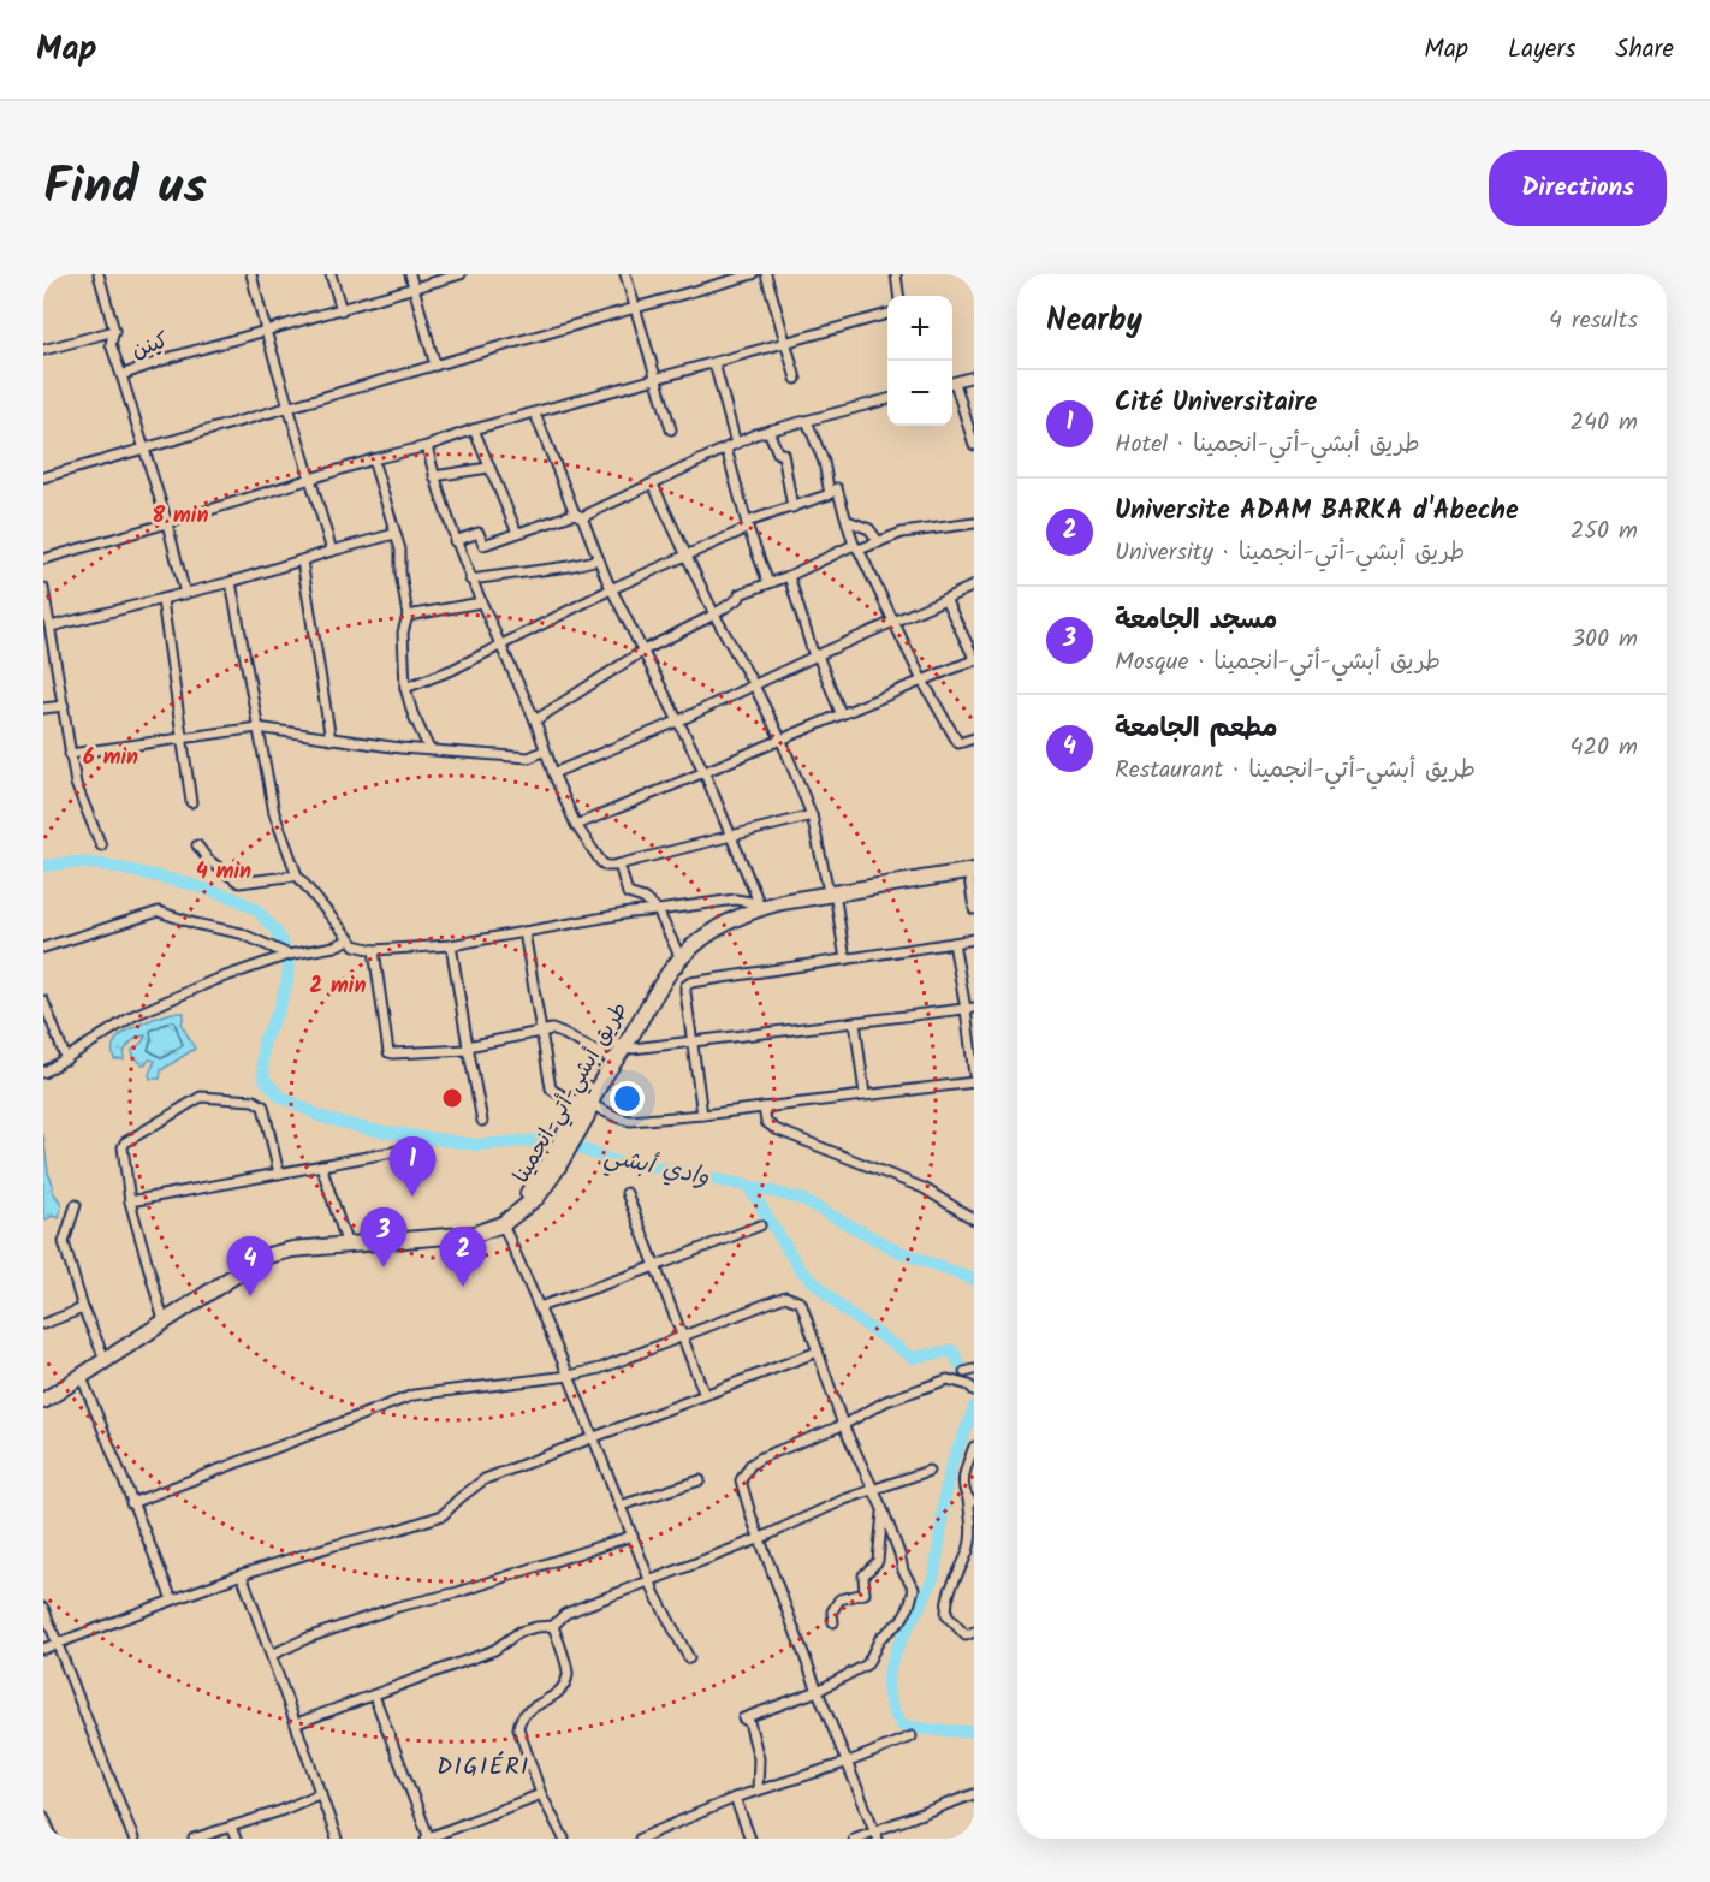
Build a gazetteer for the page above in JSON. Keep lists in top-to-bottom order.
{
  "streets": {
    "highway": ["طريق أبشي-أتي-انجمينا"],
    "street": ["كينن"]
  },
  "districts": ["DIGIÉRI"],
  "water": ["وادي أبشي"],
  "page": {
    "header": "Map",
    "nav": ["Map", "Layers", "Share"],
    "title": "Find us",
    "buttons": "Directions",
    "heading": ["Nearby", "4 results"],
    "map_buttons": ["+", "−"],
    "list": [
      {
        "mark": "1",
        "name": "Cité Universitaire",
        "note": "Hotel · طريق أبشي-أتي-انجمينا",
        "value": "240 m"
      },
      {
        "mark": "2",
        "name": "Universite ADAM BARKA d'Abeche",
        "note": "University · طريق أبشي-أتي-انجمينا",
        "value": "250 m"
      },
      {
        "mark": "3",
        "name": "مسجد الجامعة",
        "note": "Mosque · طريق أبشي-أتي-انجمينا",
        "value": "300 m"
      },
      {
        "mark": "4",
        "name": "مطعم الجامعة",
        "note": "Restaurant · طريق أبشي-أتي-انجمينا",
        "value": "420 m"
      }
    ],
    "pins": [
      "1",
      "3",
      "2",
      "4"
    ]
  },
  "rings": [
    "8 min",
    "6 min",
    "4 min",
    "2 min"
  ]
}
